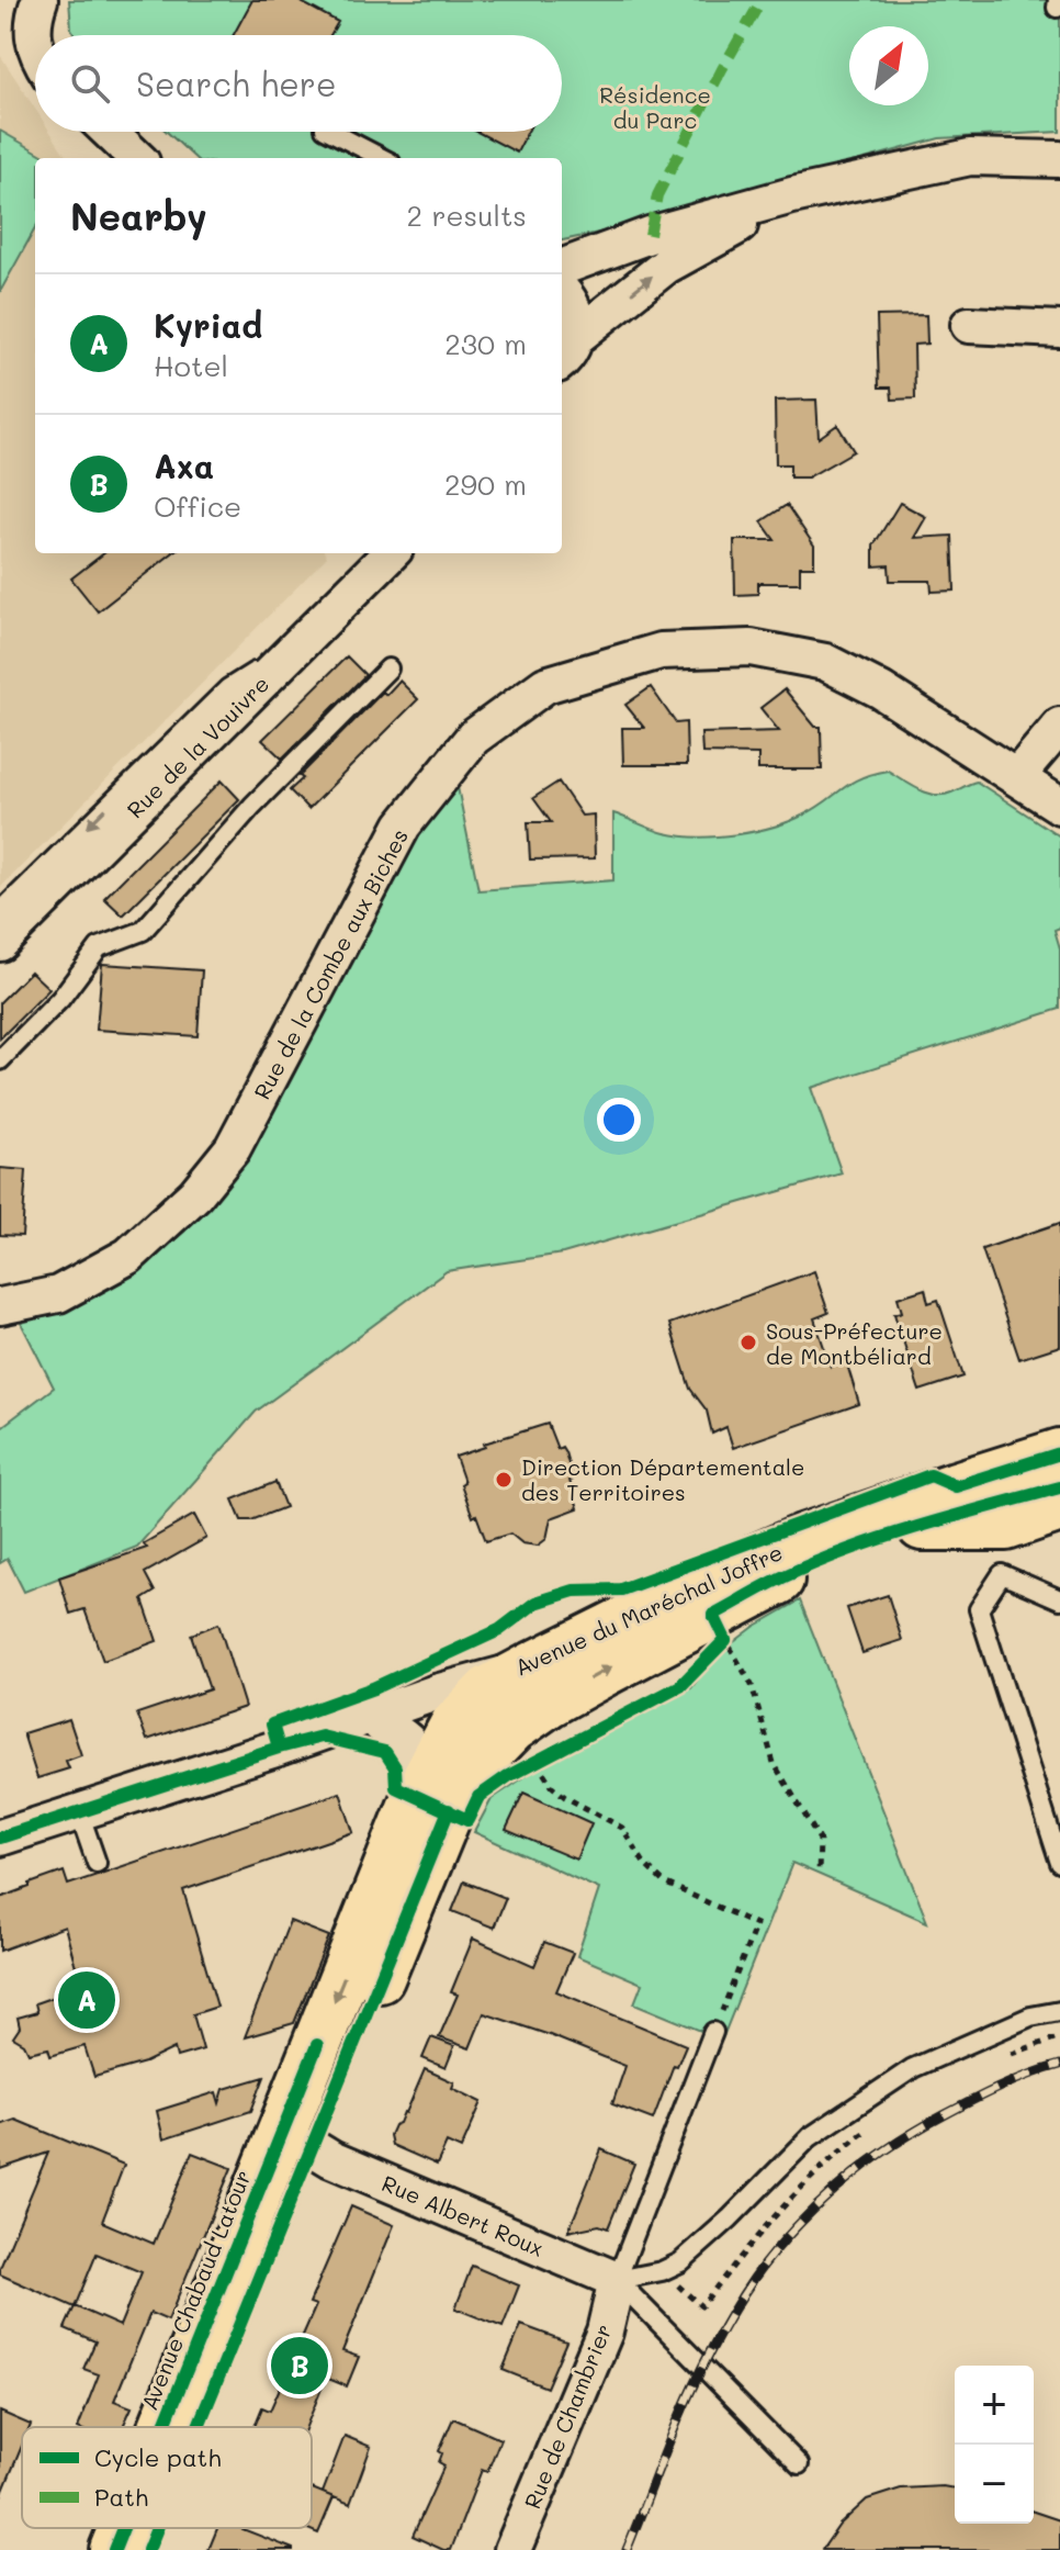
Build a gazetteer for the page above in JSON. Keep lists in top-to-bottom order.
{
  "streets": {
    "main road": ["Avenue du Maréchal Joffre", "Avenue Chabaud Latour"],
    "street": [
      "Rue de la Vouivre",
      "Rue de la Combe aux Biches",
      "Rue Albert Roux",
      "Rue de Chambrier"
    ]
  },
  "crossings": [
    ["Avenue du Maréchal Joffre", "Avenue Chabaud Latour"],
    ["Rue Albert Roux", "Avenue Chabaud Latour"],
    ["Rue Albert Roux", "Rue de Chambrier"]
  ],
  "parks": ["Résidence du Parc"],
  "places": ["Sous-Préfecture de Montbéliard", "Direction Départementale des Territoires"],
  "legend": ["Cycle path", "Path"],
  "north": "top right",
  "page": {
    "search": "Search here",
    "heading": ["Nearby", "2 results"],
    "list": [
      {
        "mark": "A",
        "name": "Kyriad",
        "note": "Hotel",
        "value": "230 m"
      },
      {
        "mark": "B",
        "name": "Axa",
        "note": "Office",
        "value": "290 m"
      }
    ],
    "pins": ["A", "B"],
    "map_buttons": ["+", "−"]
  }
}
